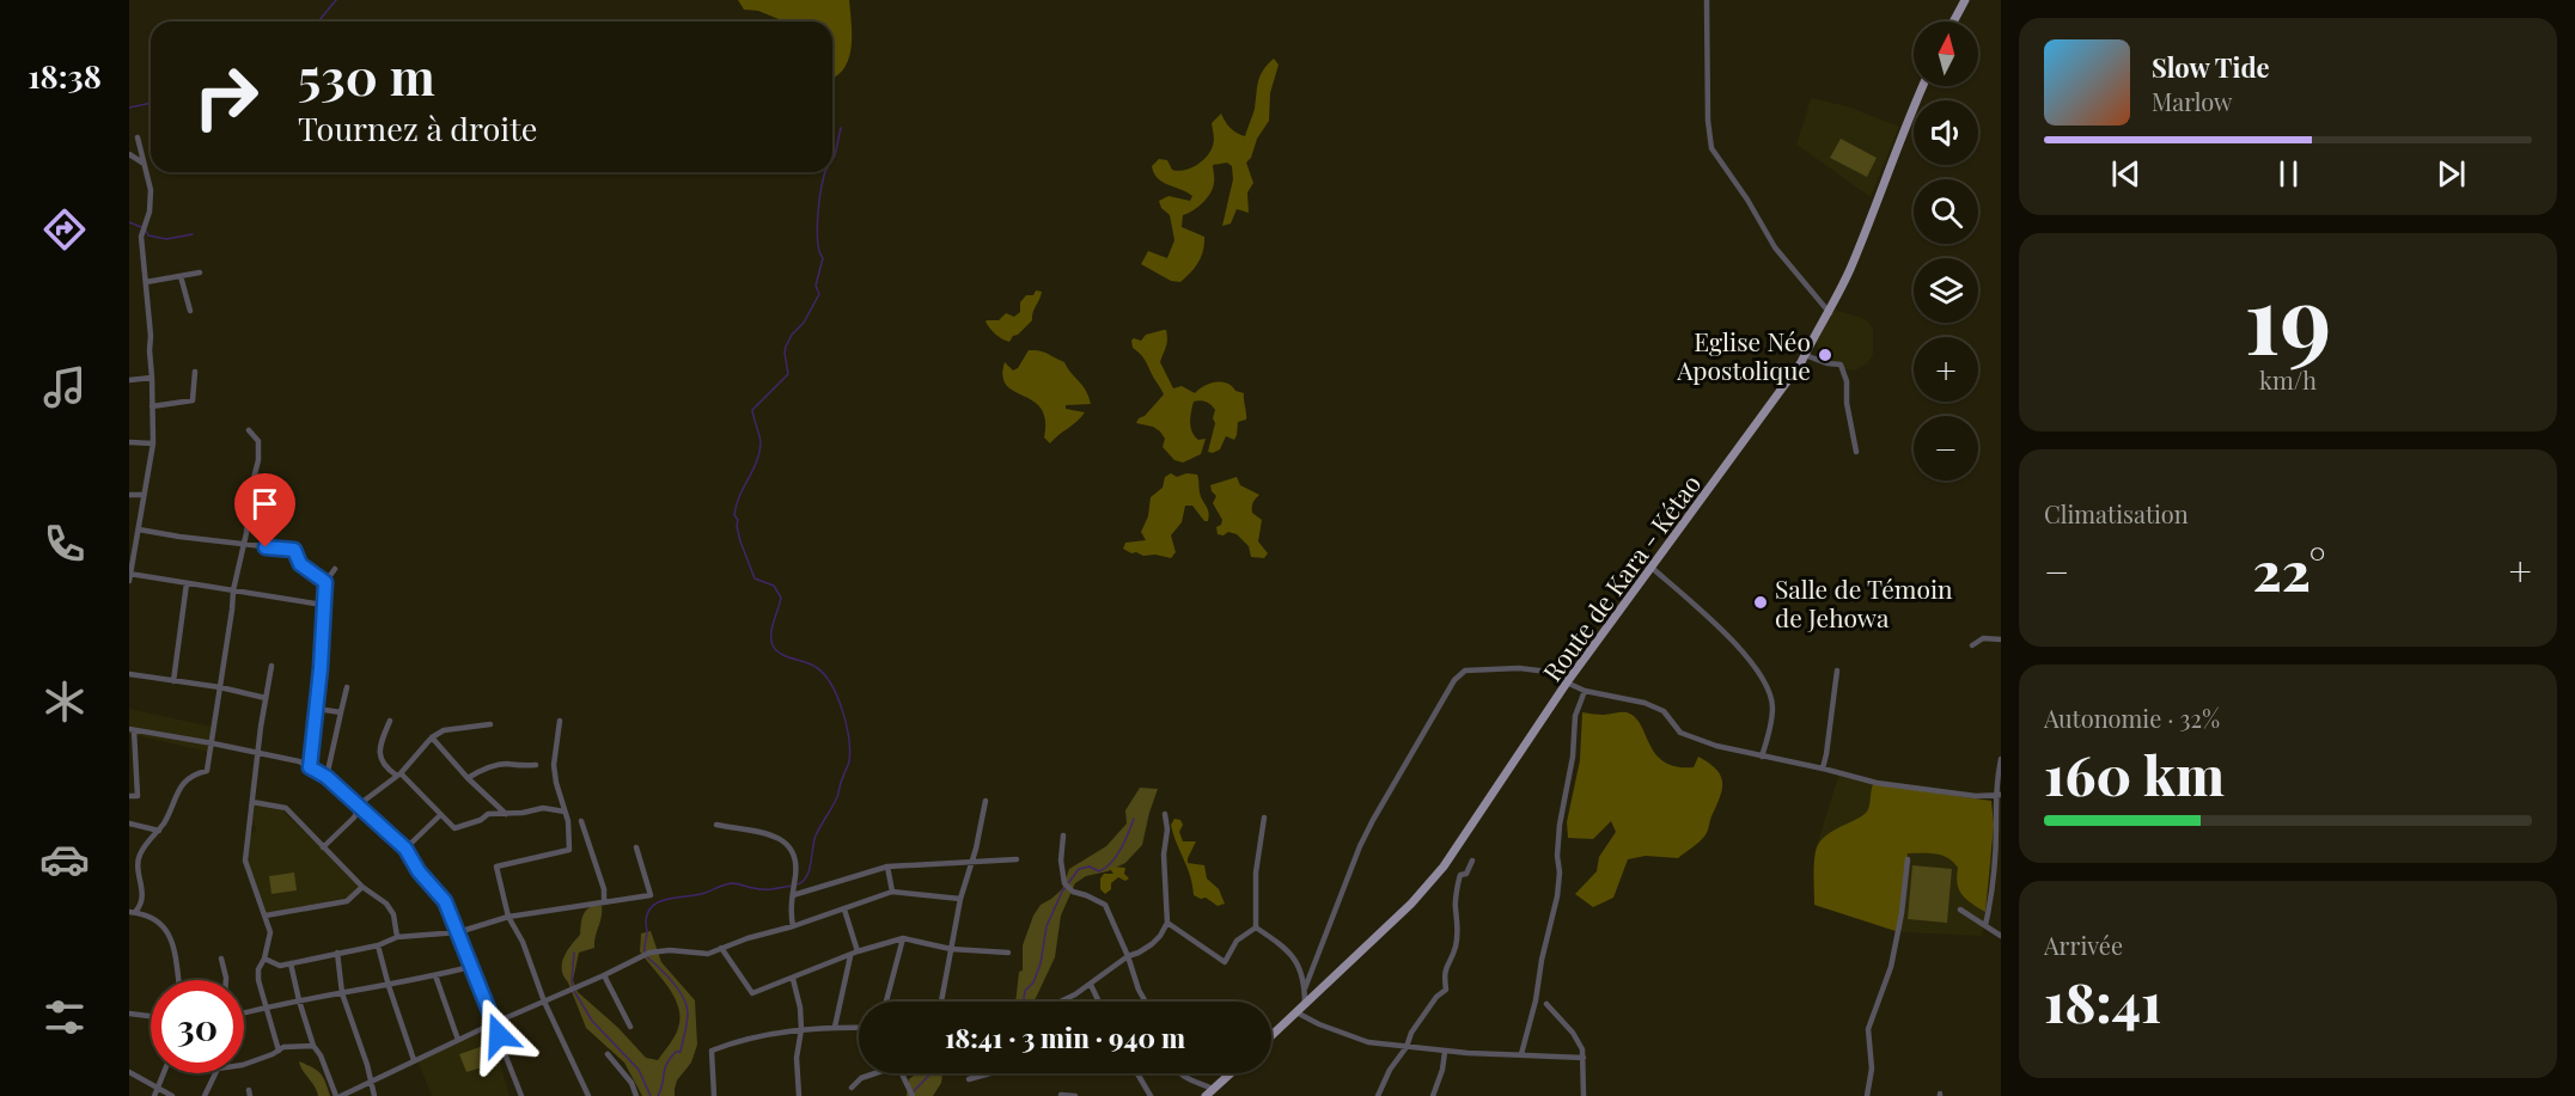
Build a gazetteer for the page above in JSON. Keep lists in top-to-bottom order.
{
  "streets": {
    "main road": ["Route de Kara - Kétao"]
  },
  "places": ["Eglise Néo Apostolique", "Salle de Témoin de Jehowa"],
  "north": "top",
  "page": {
    "tabs": "18:38",
    "map_buttons": ["+", "−"],
    "turn": ["530 m", "Tournez à droite"],
    "song": ["Slow Tide", "Marlow"],
    "tile": [
      ["19", "km/h"],
      "Climatisation",
      ["Autonomie · 32%", "160 km"],
      ["Arrivée", "18:41"]
    ],
    "heat": ["−", "22°", "+"],
    "limit": "30",
    "trip": "18:41 · 3 min · 940 m"
  }
}
